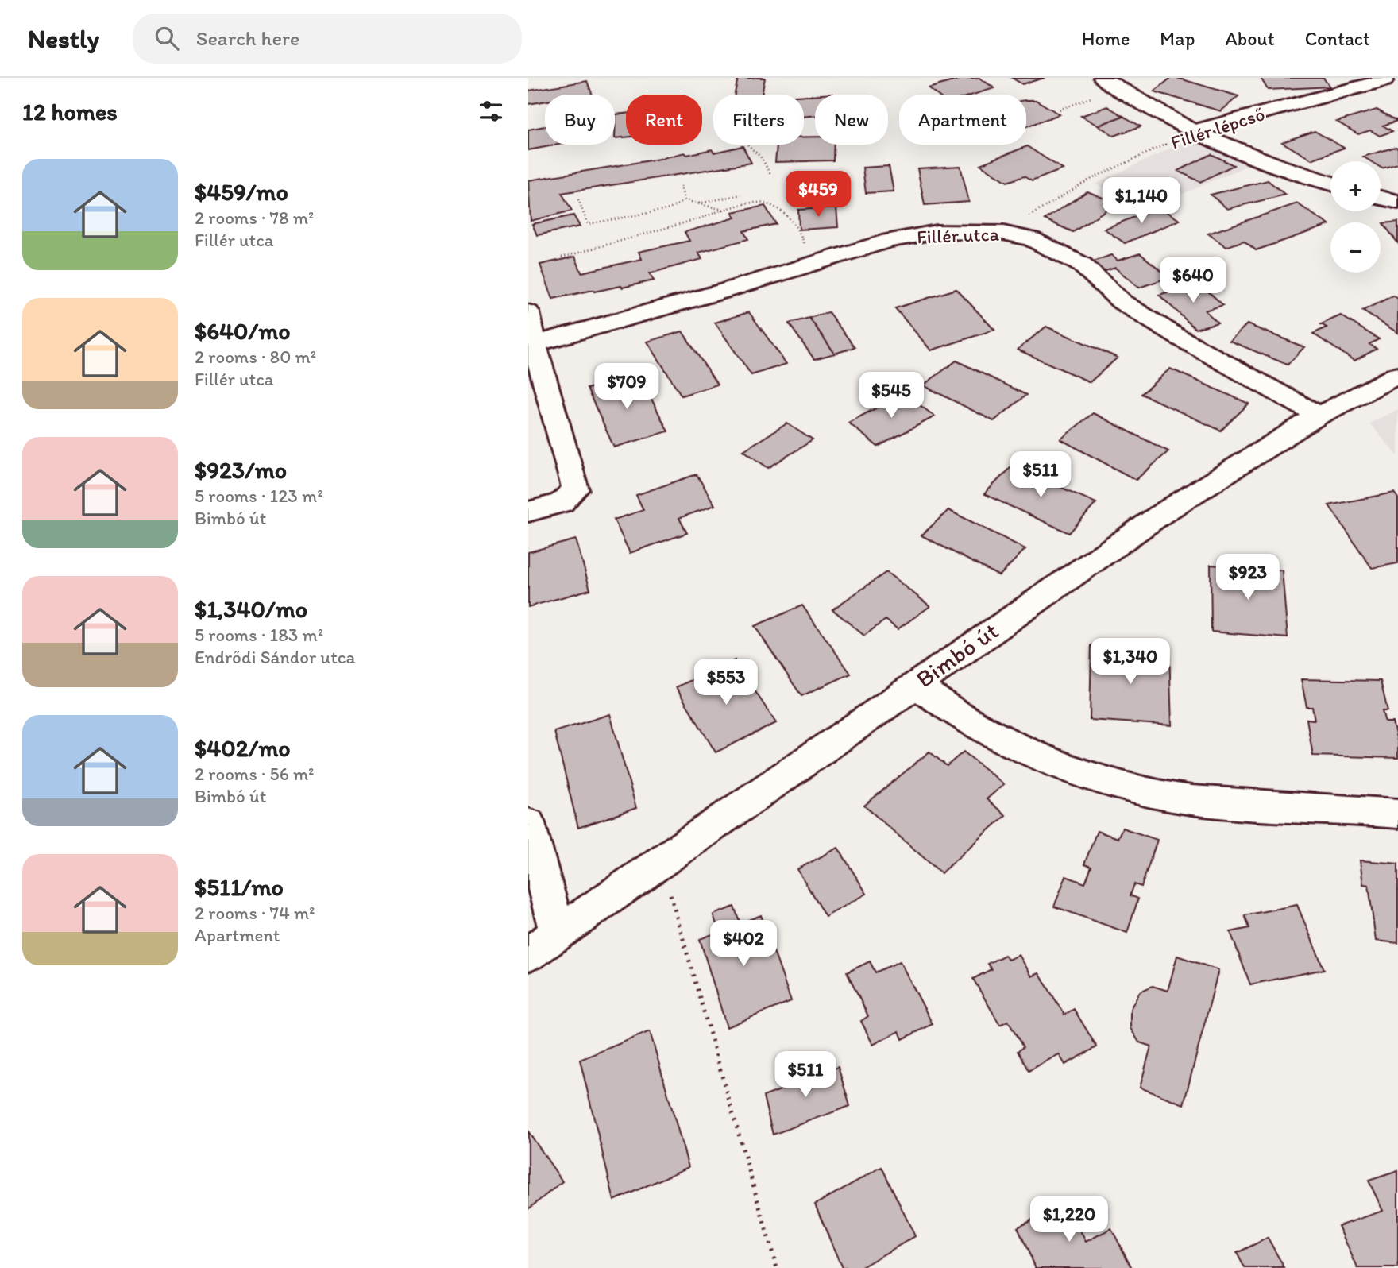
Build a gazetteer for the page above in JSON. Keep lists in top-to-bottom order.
{
  "streets": {
    "street": ["Fillér lépcső", "Fillér utca", "Bimbó út"]
  },
  "crossings": [
    ["Fillér lépcső", "Fillér utca"],
    ["Fillér utca", "Bimbó út"]
  ],
  "page": {
    "header": "Nestly",
    "search": "Search here",
    "nav": [
      "Home",
      "Map",
      "About",
      "Contact"
    ],
    "heading": "12 homes",
    "chip": [
      "Buy",
      "Rent",
      "Filters",
      "New",
      "Apartment"
    ],
    "list": [
      {
        "name": "$459/mo",
        "note": "2 rooms · 78 m² · Fillér utca"
      },
      {
        "name": "$640/mo",
        "note": "2 rooms · 80 m² · Fillér utca"
      },
      {
        "name": "$923/mo",
        "note": "5 rooms · 123 m² · Bimbó út"
      },
      {
        "name": "$1,340/mo",
        "note": "5 rooms · 183 m² · Endrődi Sándor utca"
      },
      {
        "name": "$402/mo",
        "note": "2 rooms · 56 m² · Bimbó út"
      },
      {
        "name": "$511/mo",
        "note": "2 rooms · 74 m² · Apartment"
      }
    ],
    "map_buttons": ["+", "−"],
    "price": [
      "$459",
      "$1,140",
      "$640",
      "$709",
      "$545",
      "$511",
      "$923",
      "$1,340",
      "$553",
      "$402",
      "$511",
      "$1,220"
    ]
  }
}
